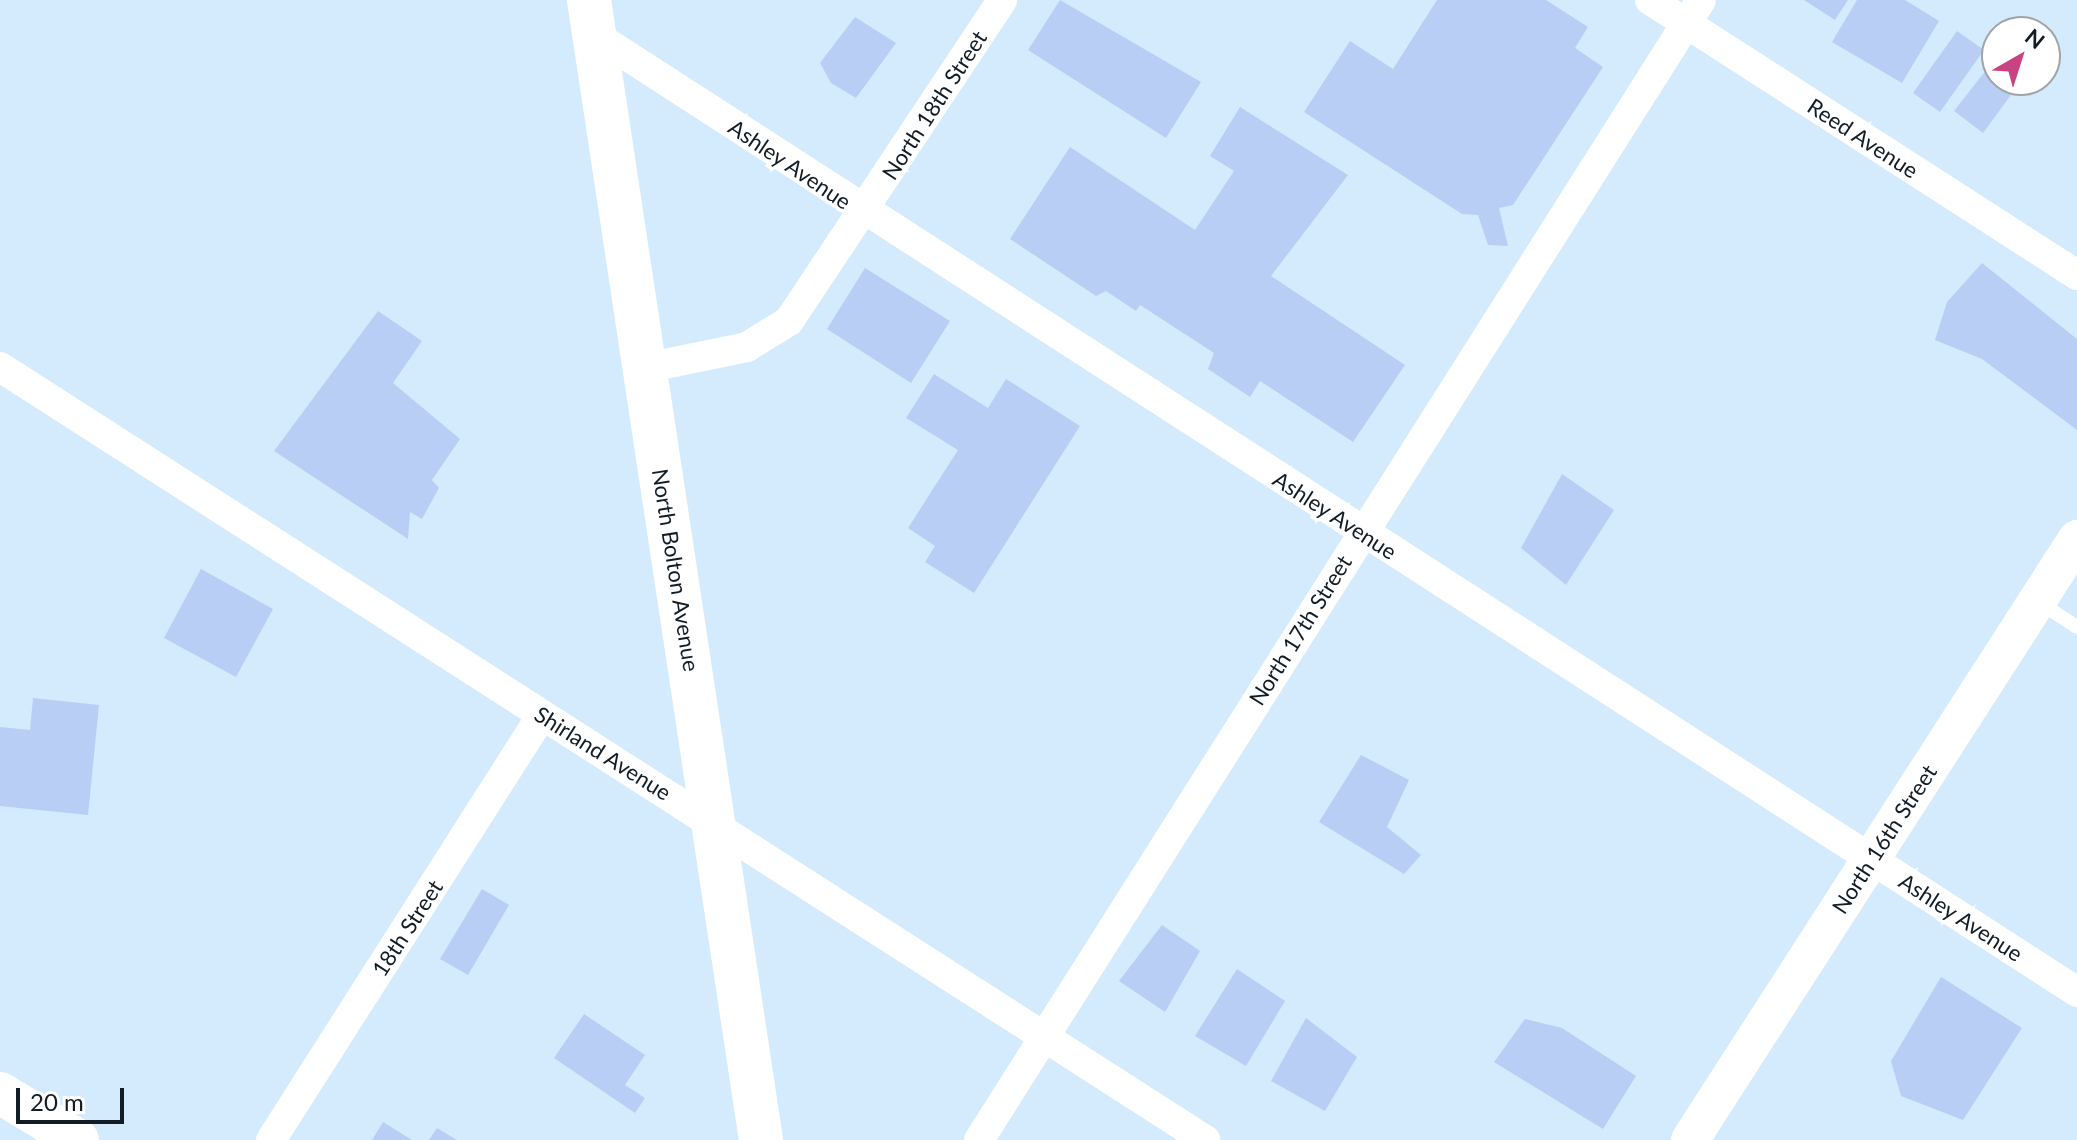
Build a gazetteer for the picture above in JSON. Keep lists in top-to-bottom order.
{
  "streets": {
    "main road": ["North Bolton Avenue"],
    "street": [
      "North 18th Street",
      "Reed Avenue",
      "Ashley Avenue",
      "North 17th Street",
      "Shirland Avenue",
      "North 16th Street",
      "18th Street"
    ]
  },
  "crossings": [
    ["North 18th Street", "Ashley Avenue"],
    ["North 18th Street", "North Bolton Avenue"],
    ["Reed Avenue", "North 17th Street"],
    ["Ashley Avenue", "North Bolton Avenue"],
    ["Ashley Avenue", "North 17th Street"],
    ["Ashley Avenue", "North 16th Street"],
    ["North Bolton Avenue", "Shirland Avenue"],
    ["North 17th Street", "Shirland Avenue"],
    ["Shirland Avenue", "18th Street"]
  ],
  "scale_bar": "20 m",
  "north": "top right"
}
